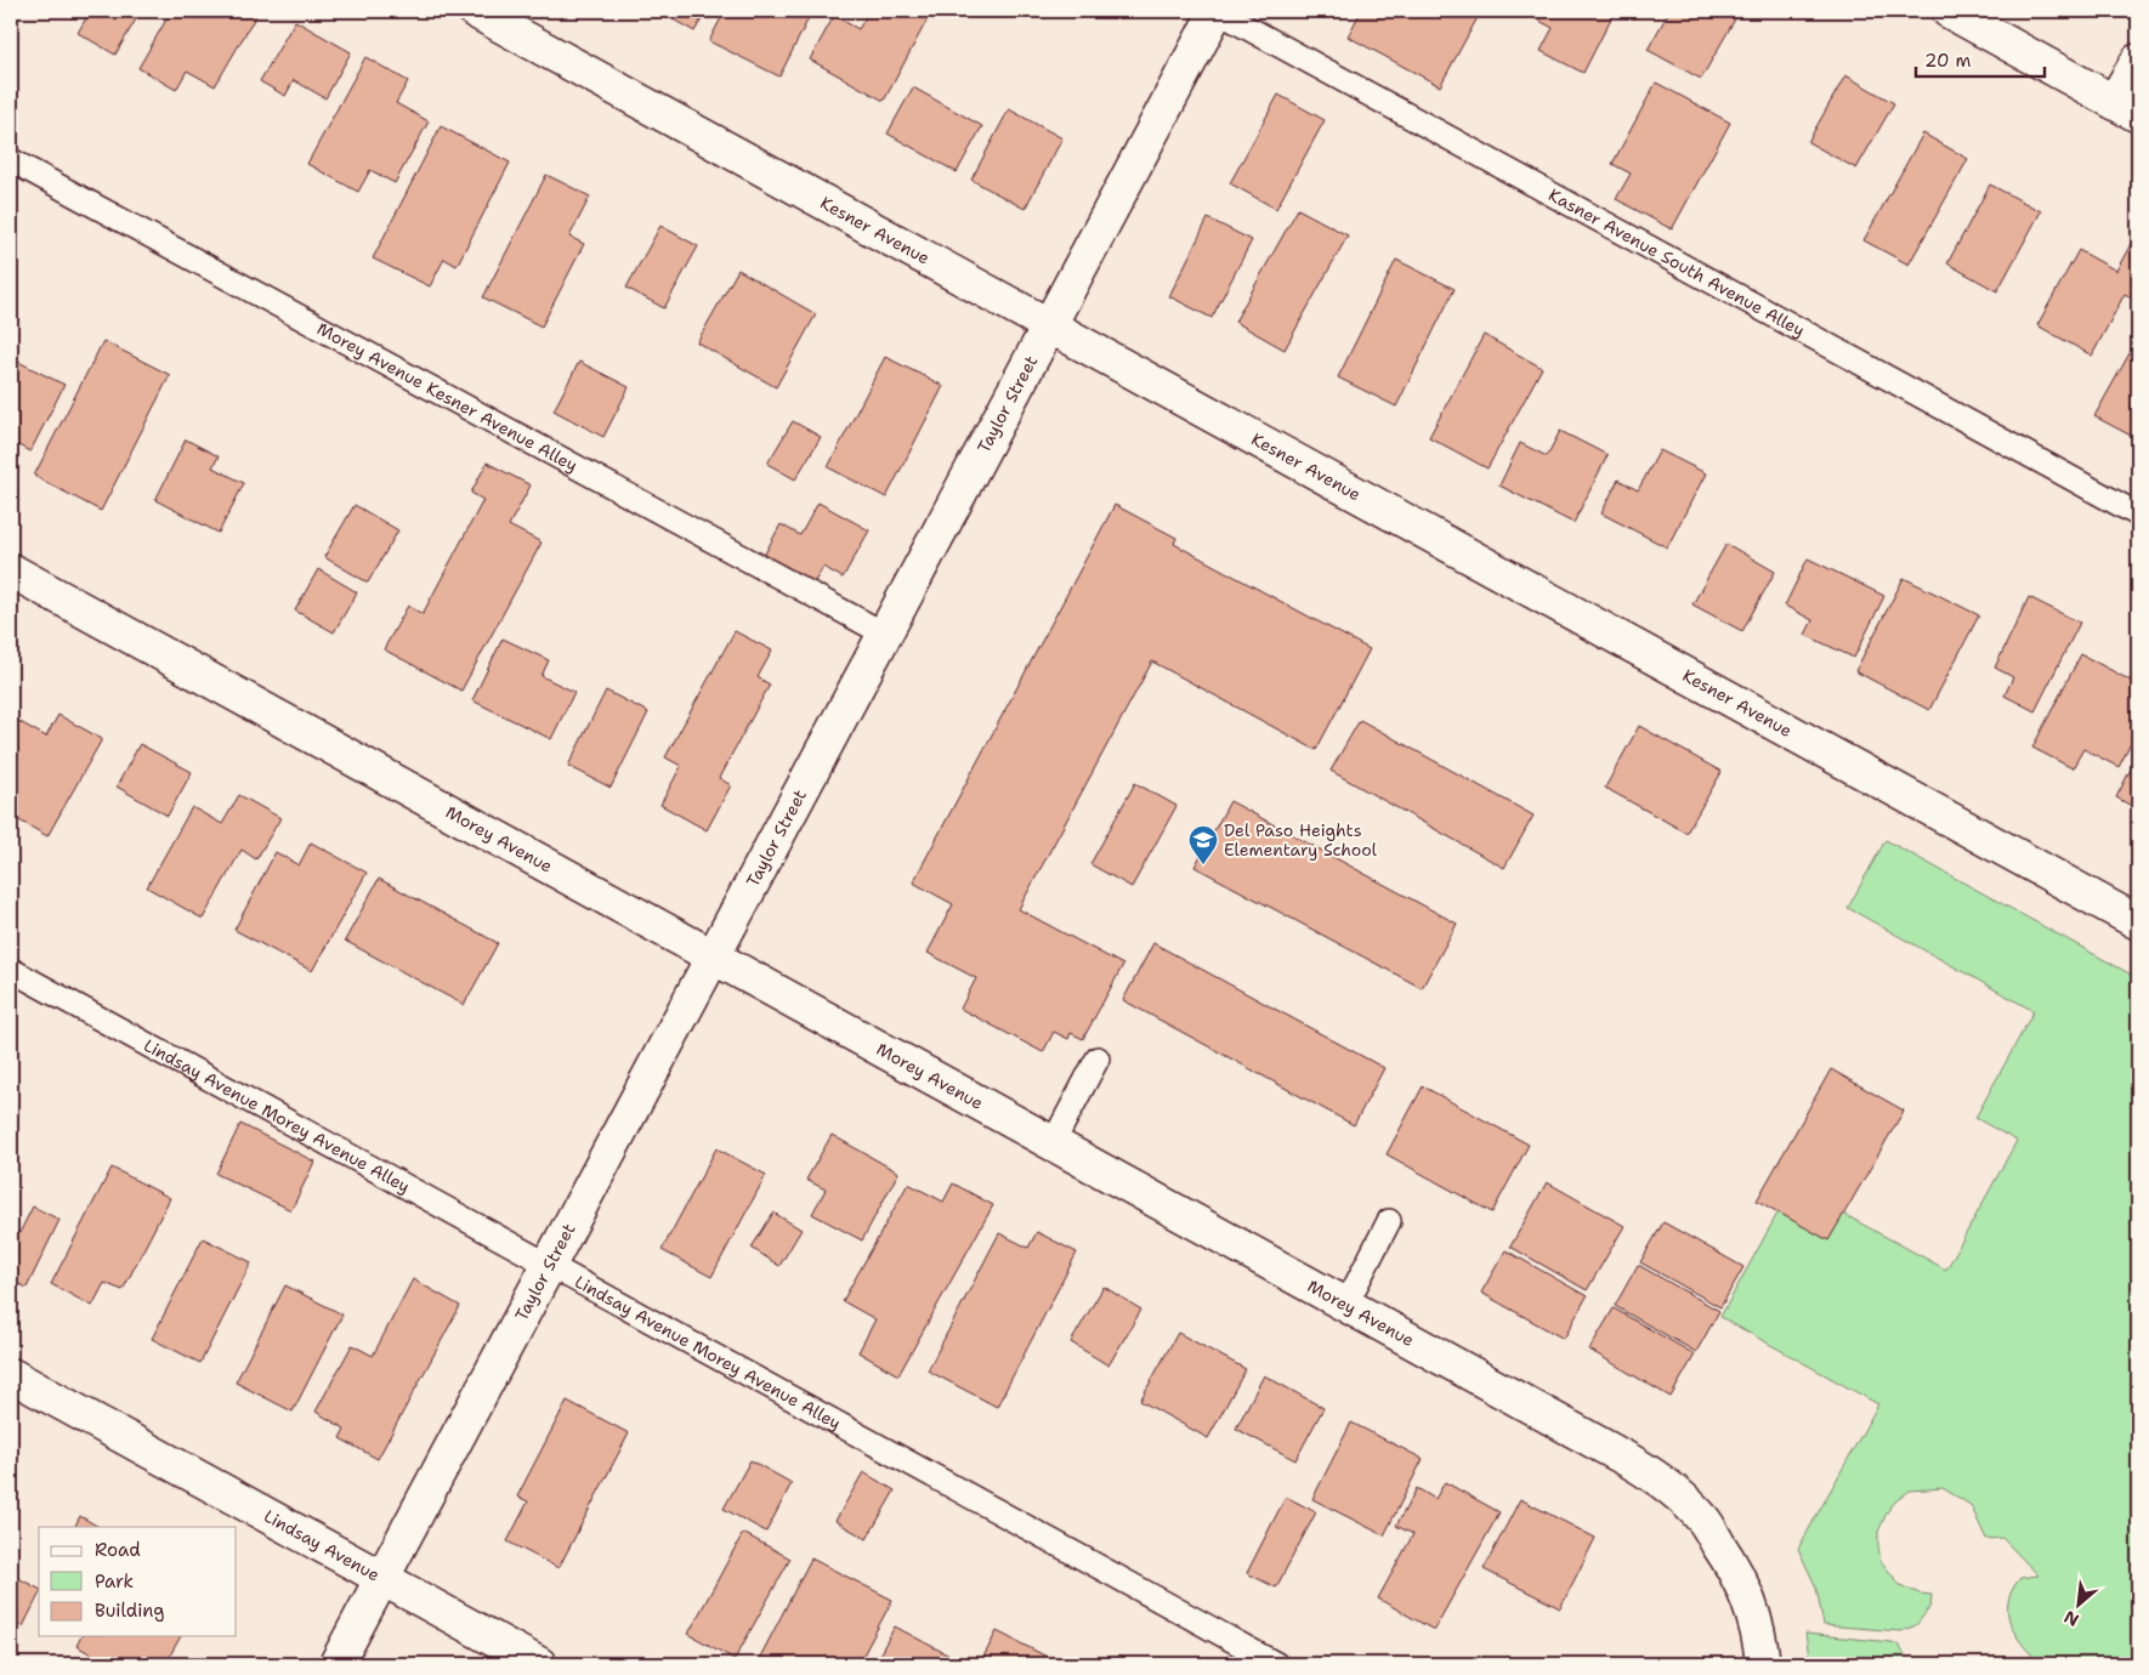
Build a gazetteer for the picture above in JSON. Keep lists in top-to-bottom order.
{
  "streets": {
    "street": [
      "Kesner Avenue",
      "Taylor Street",
      "Morey Avenue",
      "Lindsay Avenue"
    ],
    "lane": ["Kasner Avenue South Avenue Alley", "Morey Avenue Kesner Avenue Alley", "Lindsay Avenue Morey Avenue Alley"]
  },
  "crossings": [
    ["Kesner Avenue", "Taylor Street"],
    ["Kasner Avenue South Avenue Alley", "Taylor Street"],
    ["Morey Avenue Kesner Avenue Alley", "Taylor Street"],
    ["Taylor Street", "Morey Avenue"],
    ["Taylor Street", "Lindsay Avenue Morey Avenue Alley"],
    ["Taylor Street", "Lindsay Avenue"]
  ],
  "places": {
    "school or university": ["Del Paso Heights Elementary School"]
  },
  "legend": ["Road", "Park", "Building"],
  "scale_bar": "20 m",
  "north": "bottom left"
}
